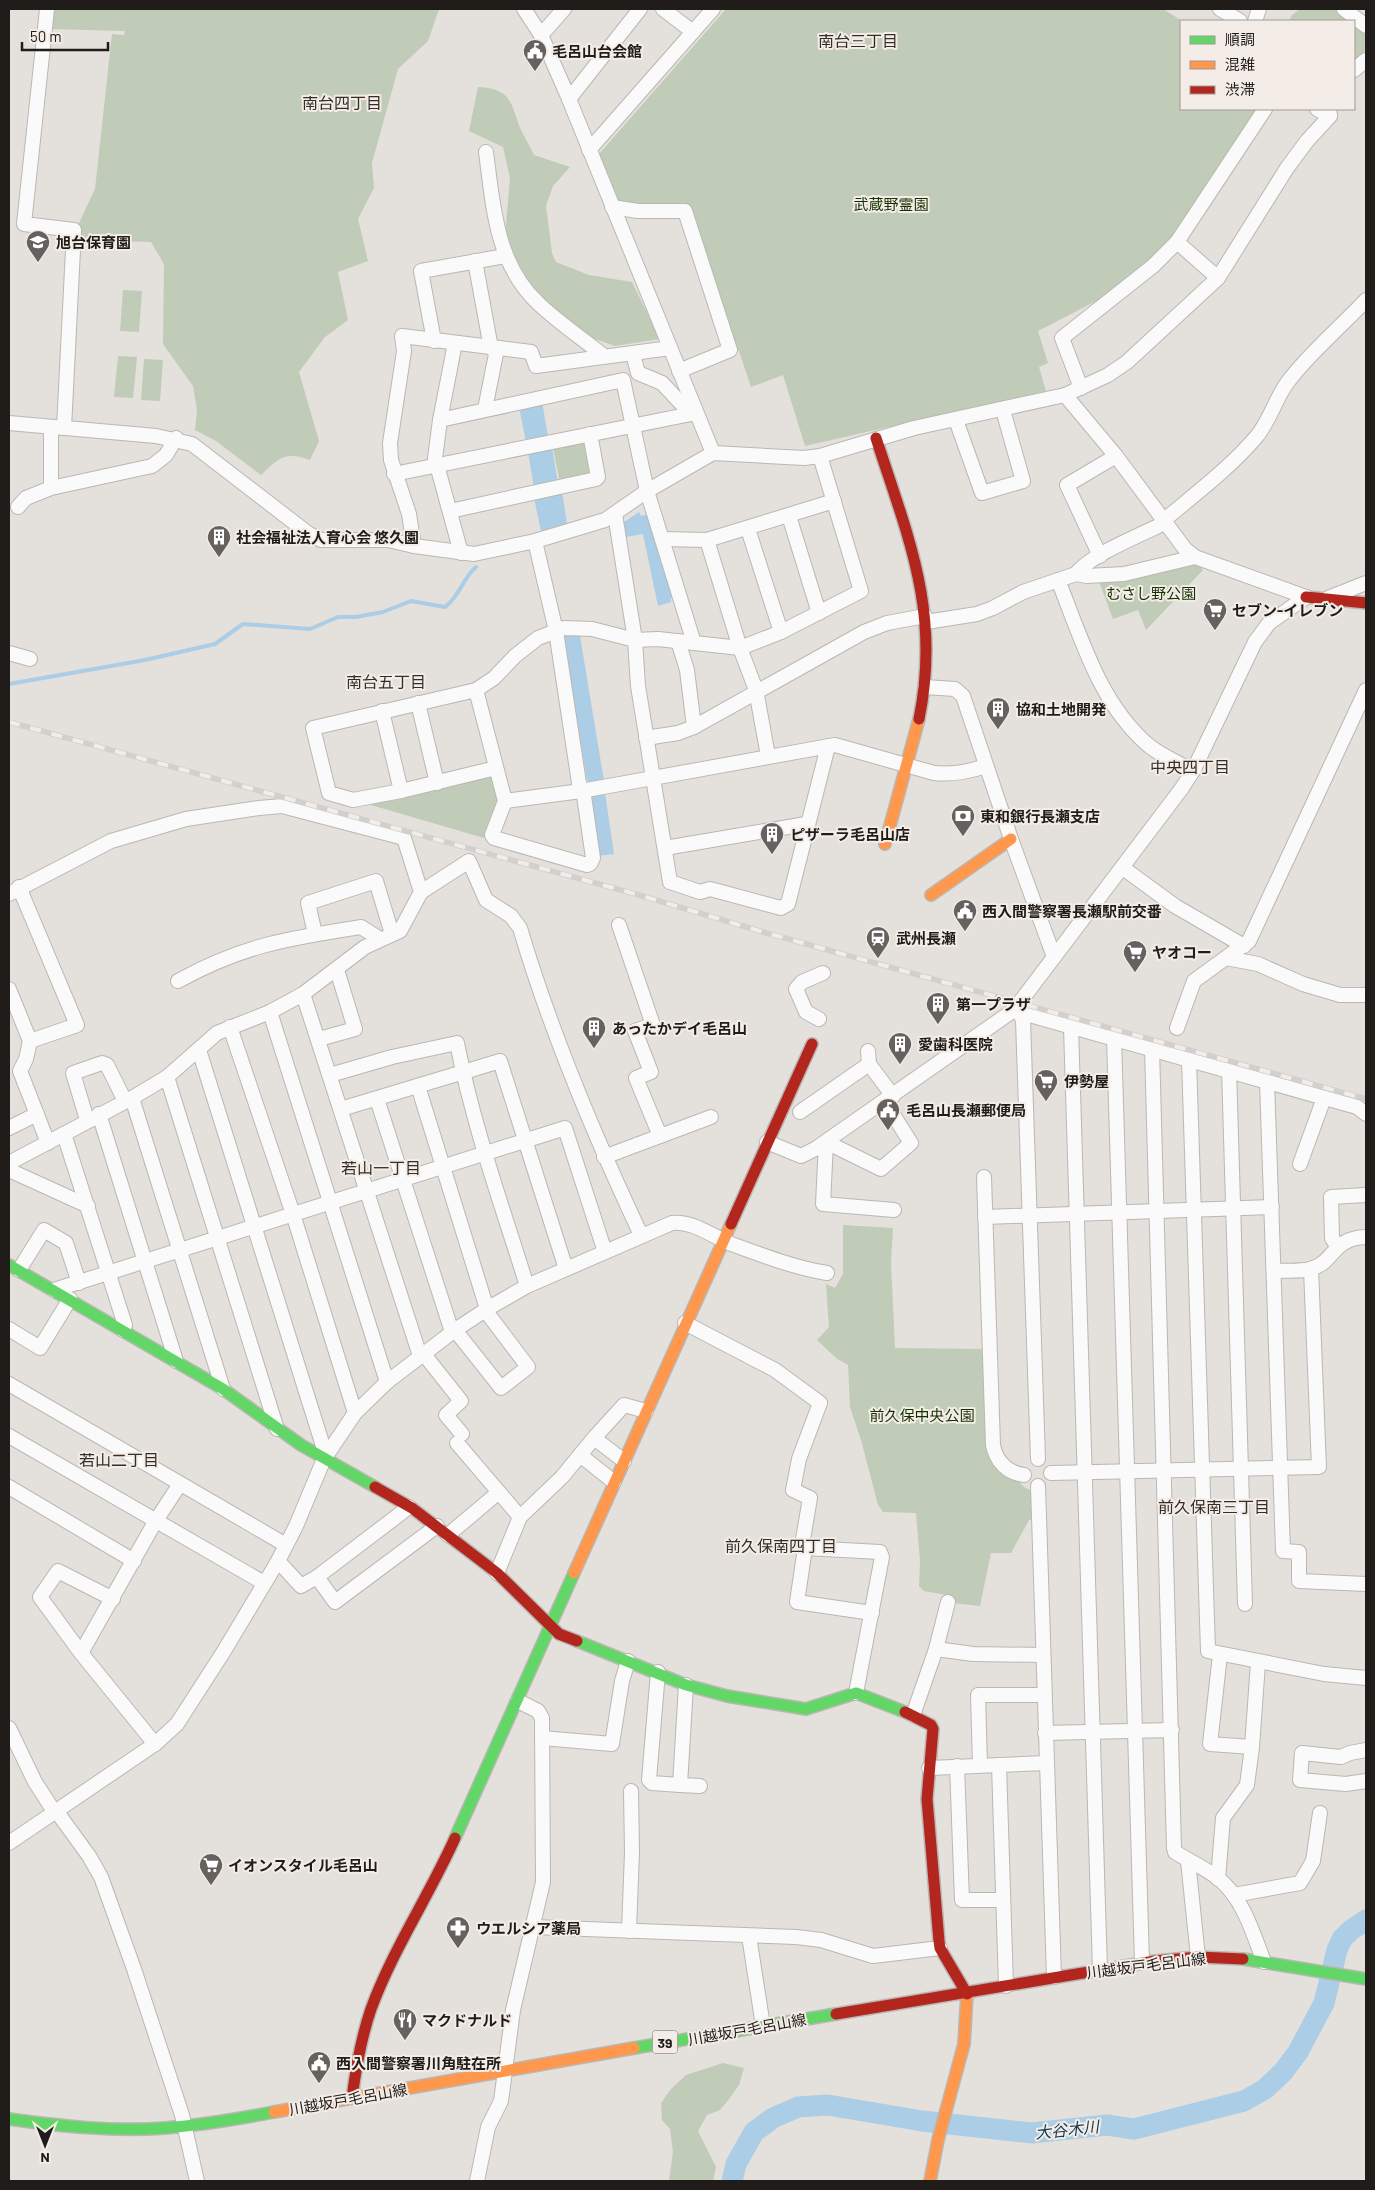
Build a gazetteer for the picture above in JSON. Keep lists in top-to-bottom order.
{
  "streets": {
    "street": ["川越坂戸毛呂山線", "39"]
  },
  "districts": [
    "南台三丁目",
    "南台四丁目",
    "南台五丁目",
    "中央四丁目",
    "若山一丁目",
    "若山二丁目",
    "前久保南三丁目",
    "前久保南四丁目"
  ],
  "water": ["大谷木川"],
  "parks": ["武蔵野霊園", "むさし野公園", "前久保中央公園"],
  "places": {
    "public building": [
      "毛呂山台会館",
      "西入間警察署長瀬駅前交番",
      "毛呂山長瀬郵便局",
      "西入間警察署川角駐在所"
    ],
    "school or university": ["旭台保育園"],
    "building": [
      "社会福祉法人育心会 悠久園",
      "協和土地開発",
      "ピザーラ毛呂山店",
      "第一プラザ",
      "あったかデイ毛呂山",
      "愛歯科医院"
    ],
    "supermarket": [
      "セブン-イレブン",
      "ヤオコー",
      "伊勢屋",
      "イオンスタイル毛呂山"
    ],
    "bank": ["東和銀行長瀬支店"],
    "station": ["武州長瀬"],
    "pharmacy": ["ウエルシア薬局"],
    "restaurant": ["マクドナルド"]
  },
  "legend": ["順調", "混雑", "渋滞"],
  "scale_bar": "50 m",
  "north": "bottom"
}
